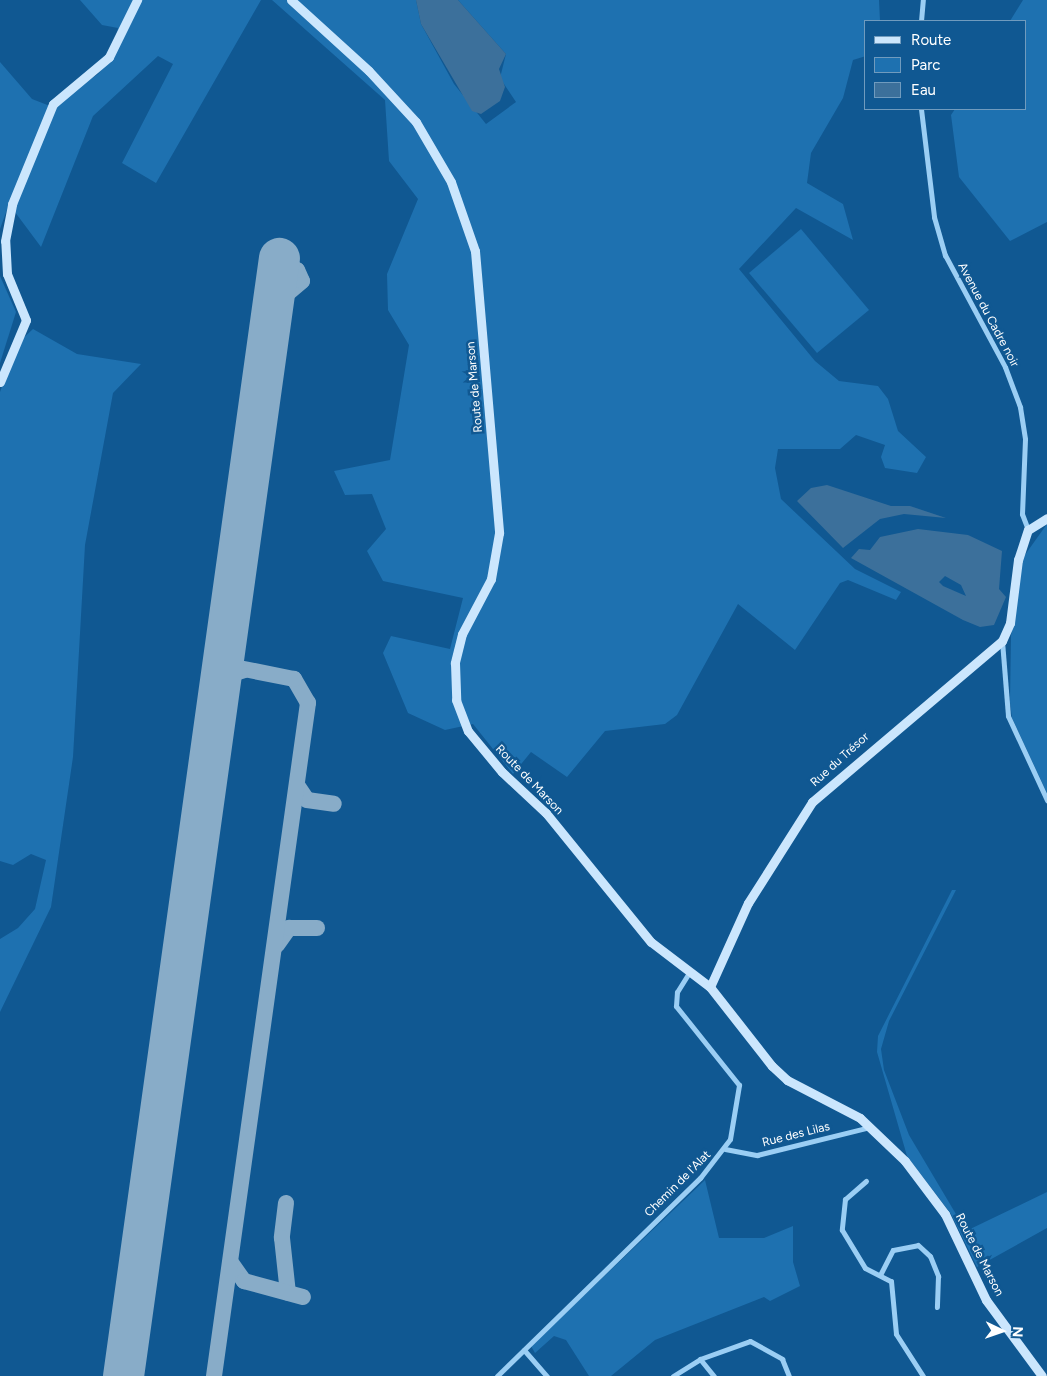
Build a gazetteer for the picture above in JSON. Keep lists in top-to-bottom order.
{
  "streets": {
    "street": [
      "Avenue du Cadre noir",
      "Route de Marson",
      "Rue du Trésor",
      "Rue des Lilas",
      "Chemin de l'Alat"
    ]
  },
  "crossings": [
    ["Route de Marson", "Rue du Trésor"],
    ["Route de Marson", "Rue des Lilas"],
    ["Route de Marson", "Chemin de l'Alat"],
    ["Rue des Lilas", "Chemin de l'Alat"]
  ],
  "legend": ["Route", "Parc", "Eau"],
  "north": "right"
}
